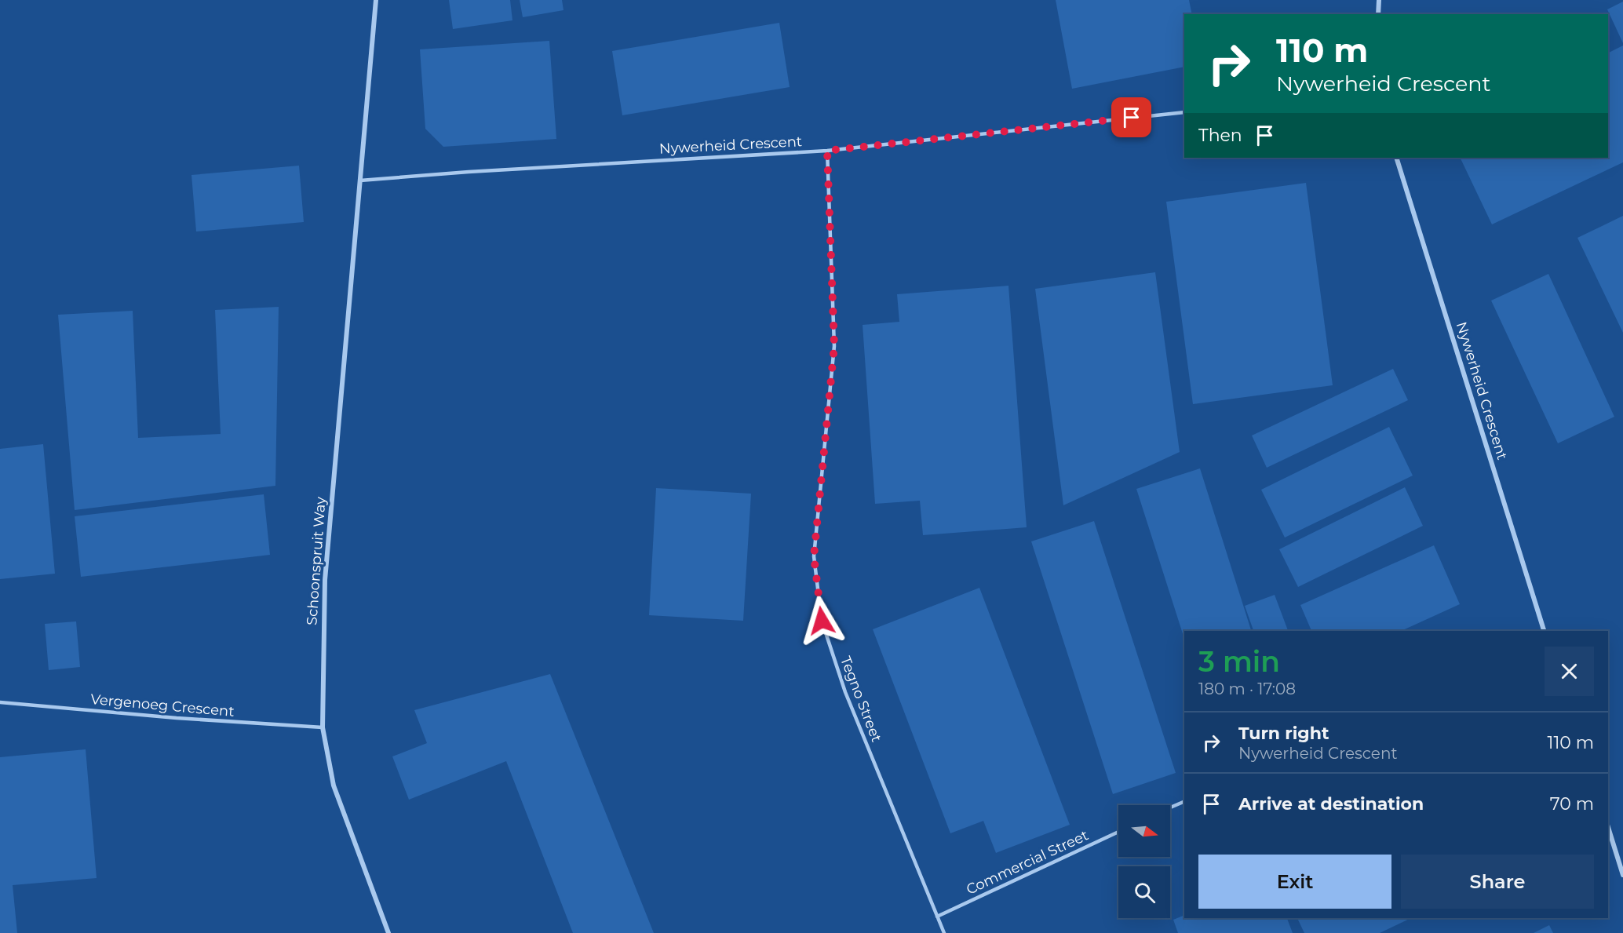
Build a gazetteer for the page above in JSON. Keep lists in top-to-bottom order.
{
  "streets": {
    "street": ["Nywerheid Crescent", "Schoonspruit Way"],
    "lane": ["Tegno Street", "Vergenoeg Crescent", "Commercial Street"]
  },
  "crossings": [
    ["Nywerheid Crescent", "Schoonspruit Way"],
    ["Nywerheid Crescent", "Tegno Street"],
    ["Schoonspruit Way", "Vergenoeg Crescent"],
    ["Tegno Street", "Commercial Street"]
  ],
  "north": "right",
  "page": {
    "turn": ["110 m", "Nywerheid Crescent"],
    "then": "Then",
    "heading": ["3 min", "180 m · 17:08"],
    "list": [
      {
        "name": "Turn right",
        "note": "Nywerheid Crescent",
        "value": "110 m"
      },
      {
        "name": "Arrive at destination",
        "value": "70 m"
      }
    ],
    "buttons": ["Exit", "Share"]
  }
}
